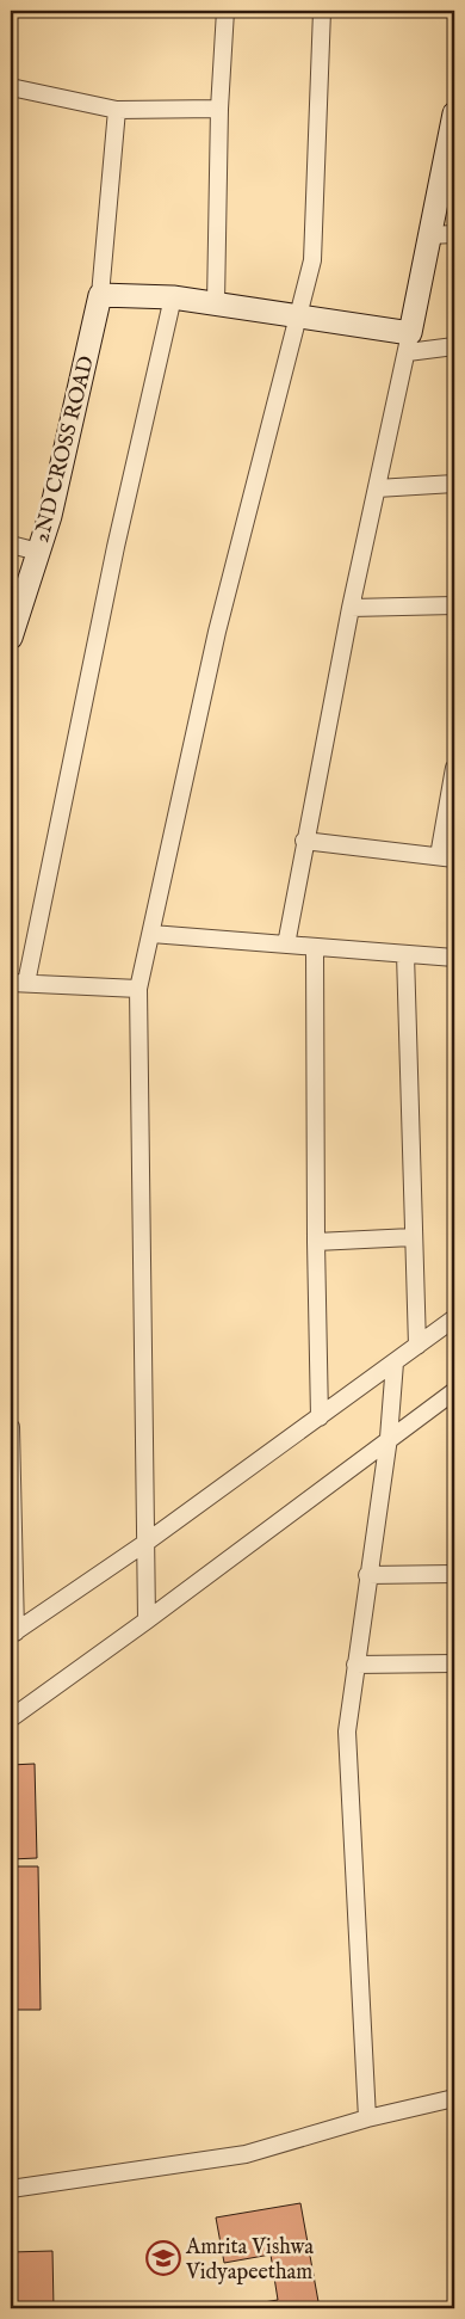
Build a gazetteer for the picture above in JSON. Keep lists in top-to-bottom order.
{
  "streets": {
    "street": ["2ND CROSS ROAD"]
  },
  "places": {
    "school or university": ["Amrita Vishwa Vidyapeetham"]
  }
}
